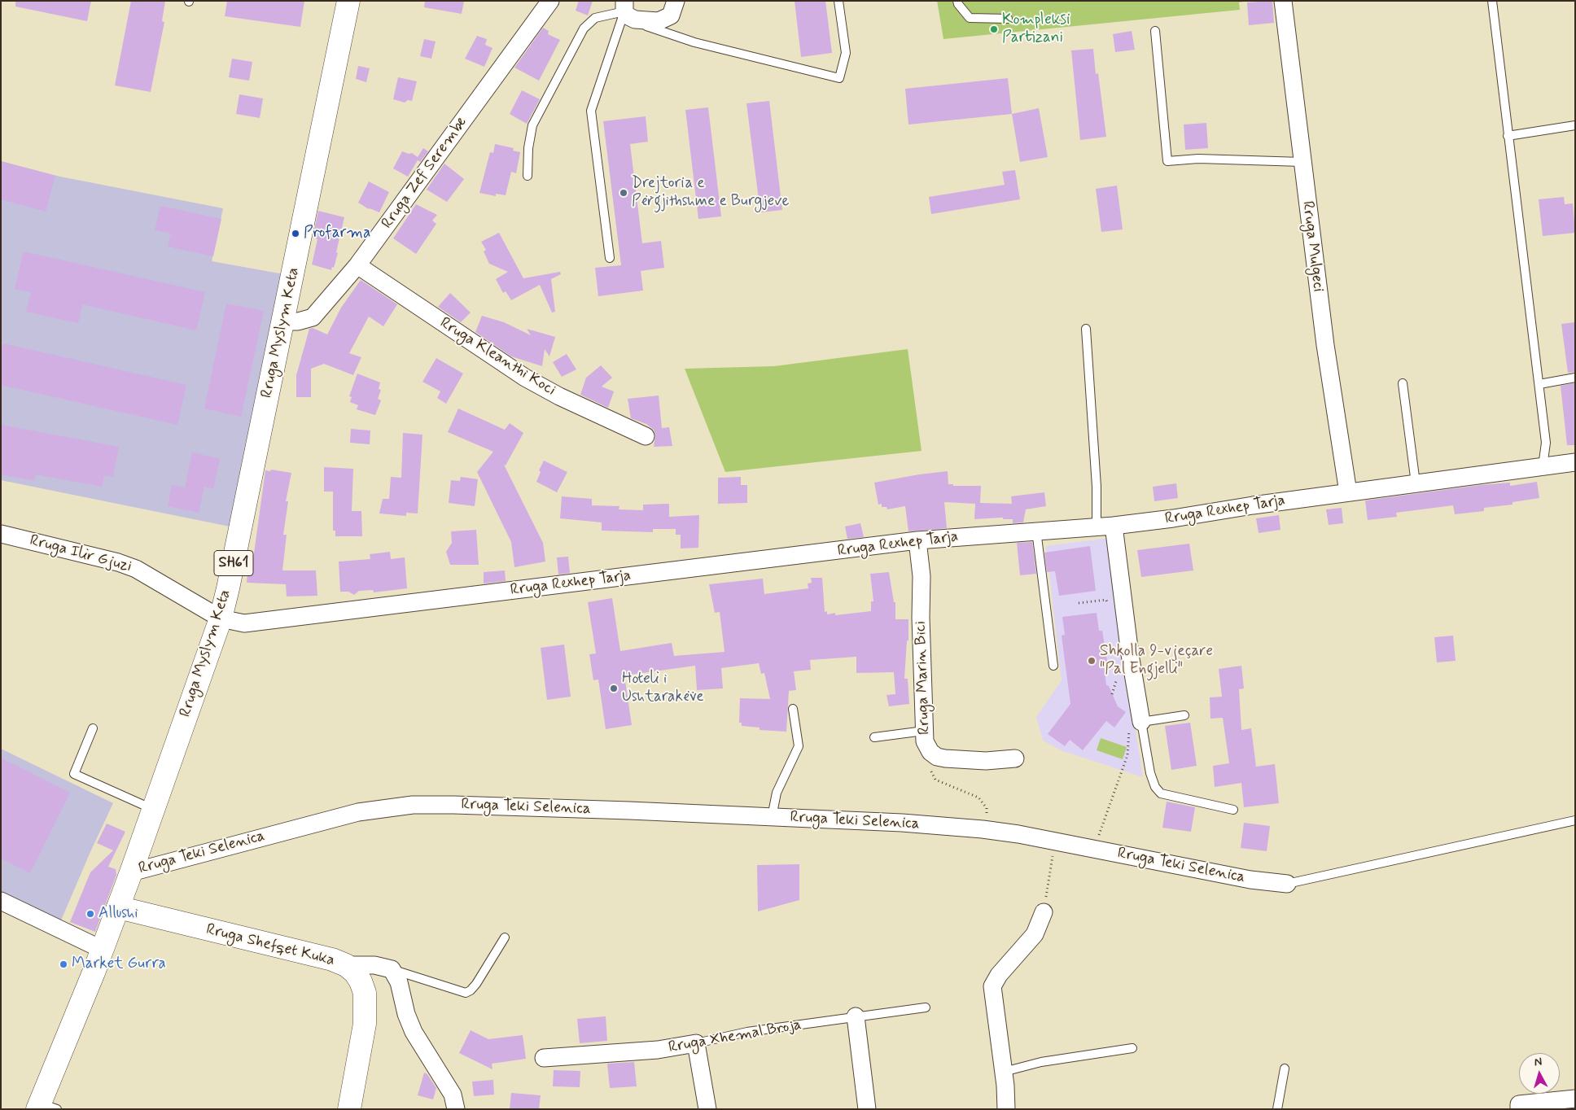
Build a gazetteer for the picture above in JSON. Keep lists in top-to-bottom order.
{
  "streets": {
    "main road": ["Rruga Myslym Keta", "SH61", "Rruga Shefqet Kuka"],
    "street": [
      "Rruga Zef Serembe",
      "Rruga Mulgeci",
      "Rruga Kleanthi Koci",
      "Rruga Rexhep Tarja",
      "Rruga Ilir Gjuzi",
      "Rruga Marin Bici",
      "Rruga Teki Selenica",
      "Rruga Xhemal Broja"
    ]
  },
  "crossings": [
    ["Rruga Zef Serembe", "Rruga Myslym Keta"],
    ["Rruga Zef Serembe", "Rruga Kleanthi Koci"],
    ["Rruga Mulgeci", "Rruga Rexhep Tarja"],
    ["Rruga Myslym Keta", "Rruga Rexhep Tarja"],
    ["Rruga Myslym Keta", "Rruga Ilir Gjuzi"],
    ["Rruga Myslym Keta", "Rruga Teki Selenica"],
    ["Rruga Myslym Keta", "Rruga Shefqet Kuka"],
    ["Rruga Rexhep Tarja", "Rruga Ilir Gjuzi"],
    ["Rruga Rexhep Tarja", "Rruga Marin Bici"]
  ],
  "places": [
    "Kompleksi Partizani",
    "Drejtoria e Përgjithshme e Burgjeve",
    "Profarma",
    "Shkolla 9-vjeçare \"Pal Engjelli\"",
    "Hoteli i Ushtarakëve",
    "Allushi",
    "Market Gurra"
  ],
  "north": "top"
}
